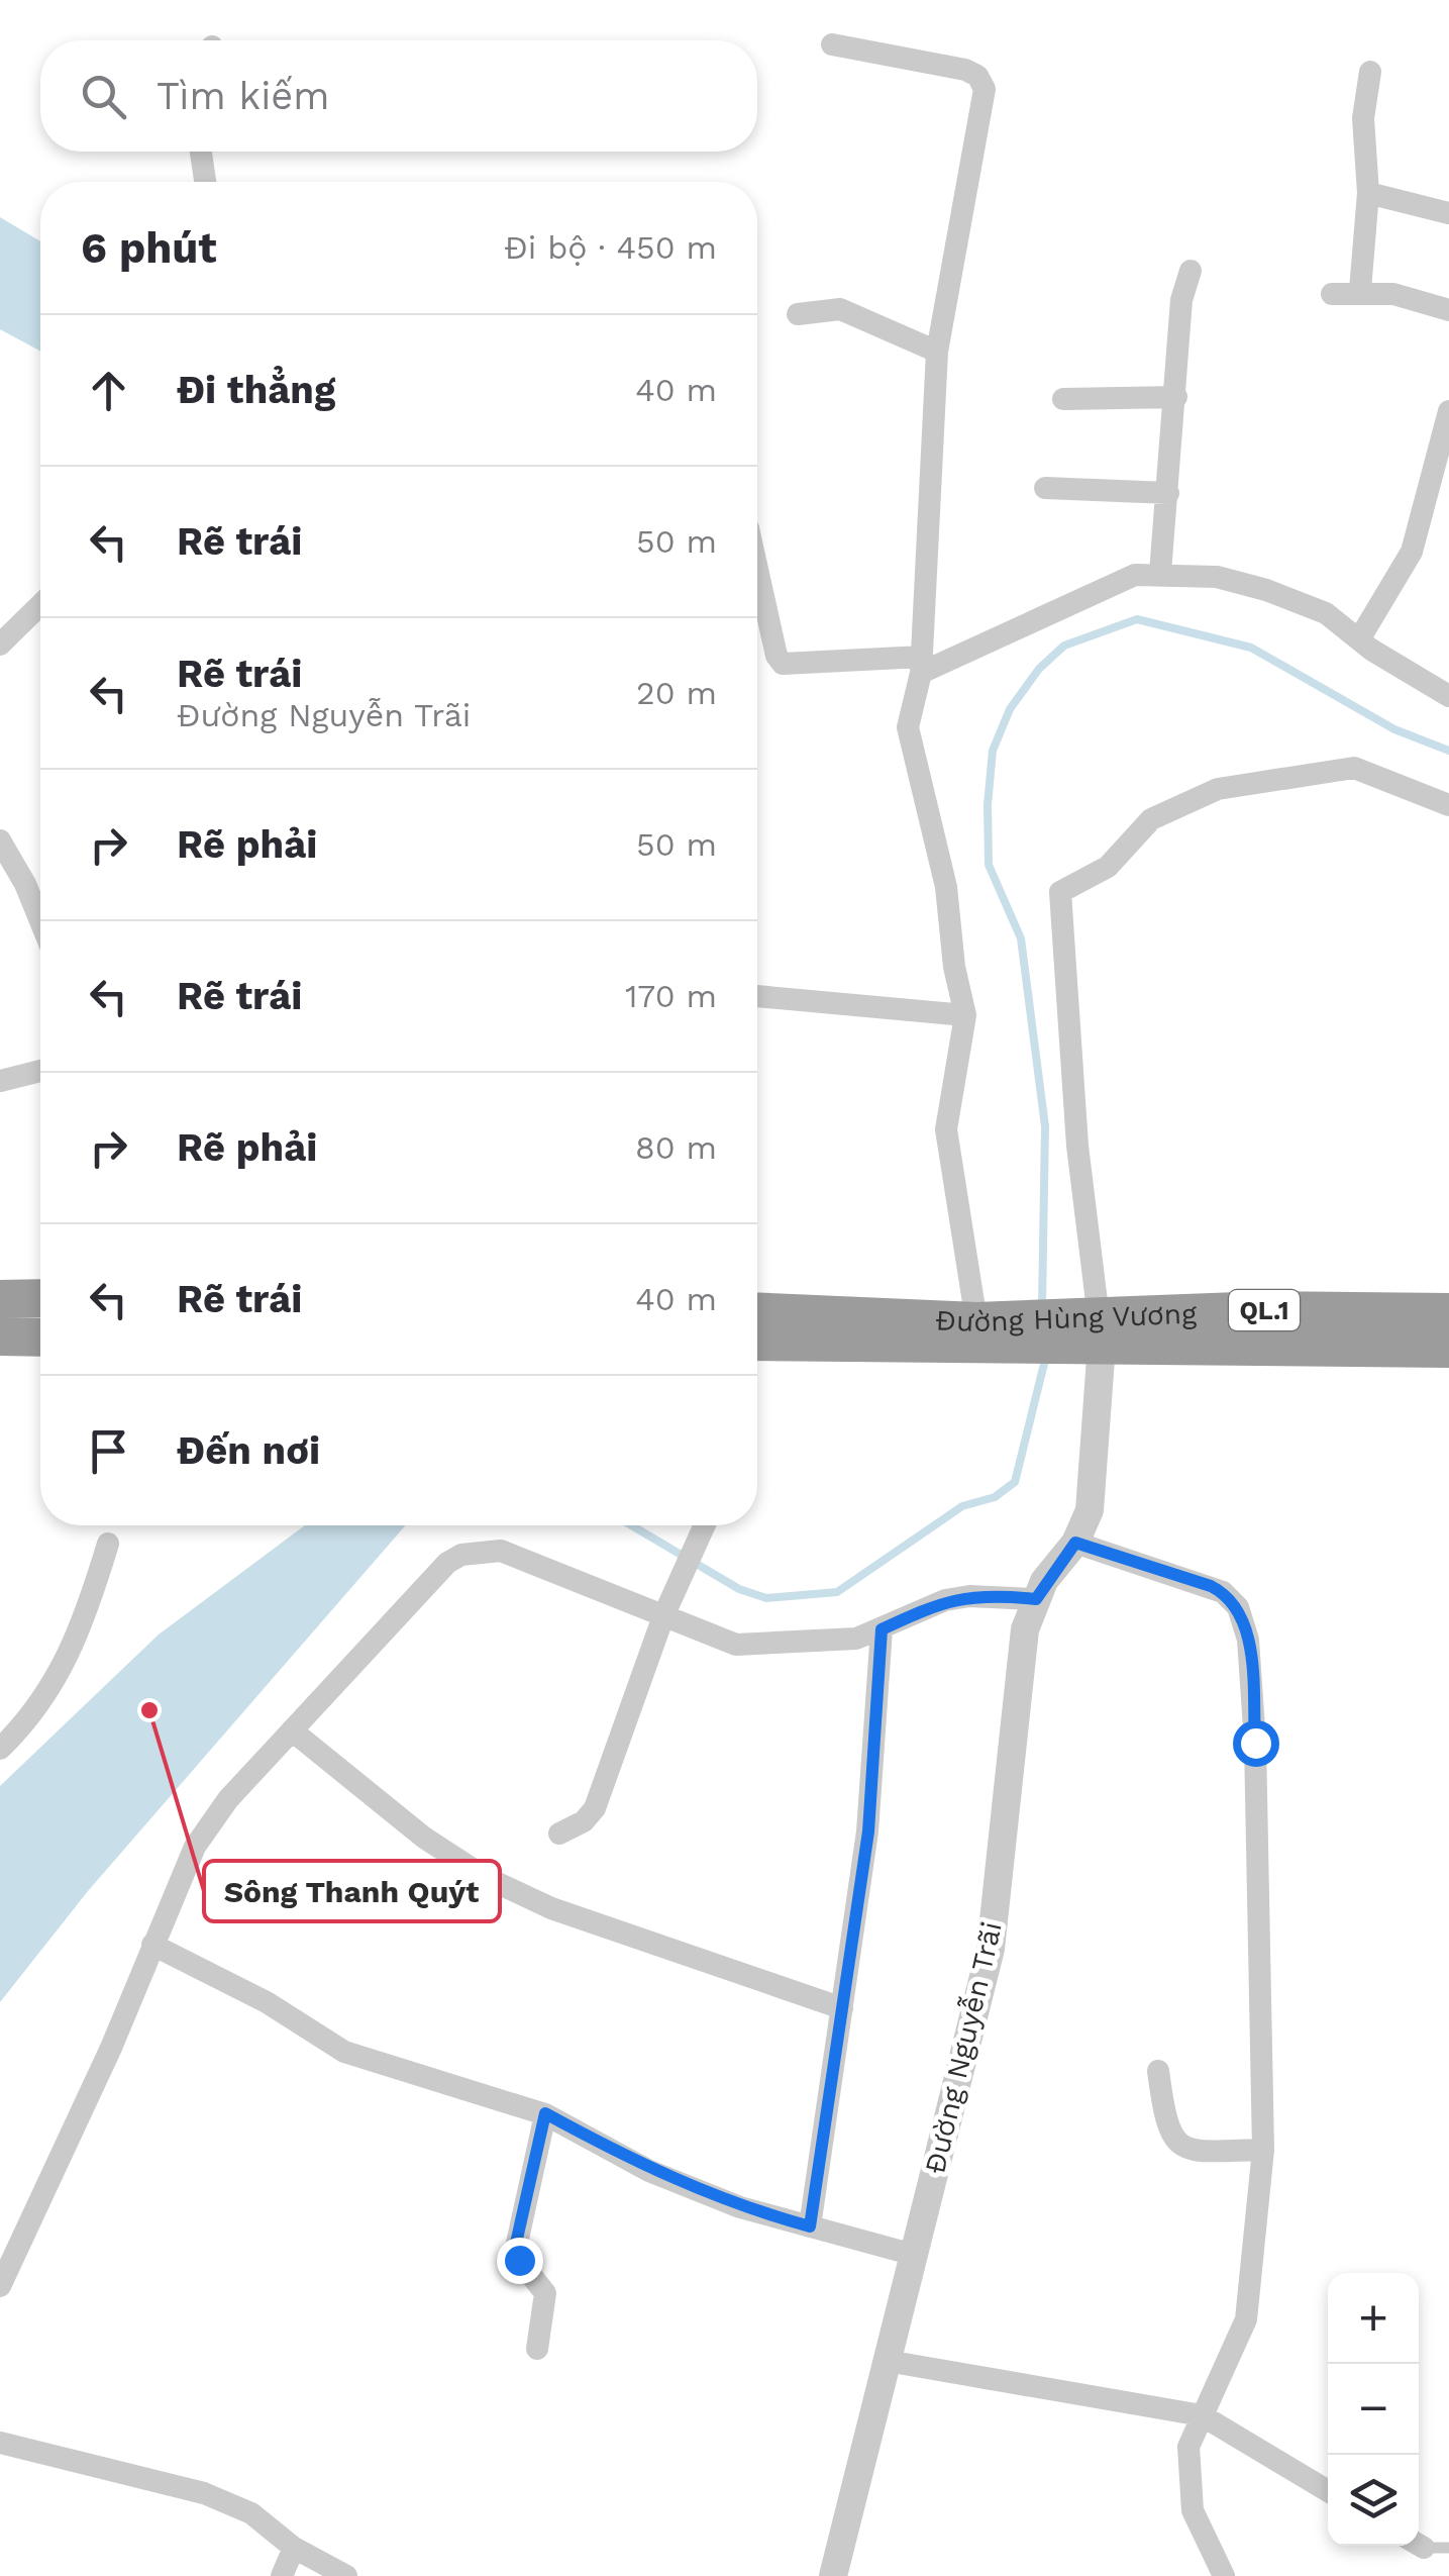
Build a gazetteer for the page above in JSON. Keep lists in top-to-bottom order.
{
  "streets": {
    "highway": ["QL.1", "Đường Hùng Vương"],
    "street": ["Đường Nguyễn Trãi"]
  },
  "crossings": [
    ["Đường Hùng Vương", "Đường Nguyễn Trãi"]
  ],
  "places": ["Sông Thanh Quýt"],
  "page": {
    "search": "Tìm kiếm",
    "heading": ["6 phút", "Đi bộ · 450 m"],
    "list": [
      ["Đi thẳng", "40 m"],
      ["Rẽ trái", "50 m"],
      ["Rẽ trái", "Đường Nguyễn Trãi", "20 m"],
      ["Rẽ phải", "50 m"],
      ["Rẽ trái", "170 m"],
      ["Rẽ phải", "80 m"],
      ["Rẽ trái", "40 m"],
      "Đến nơi"
    ],
    "map_buttons": ["+", "−"]
  }
}
